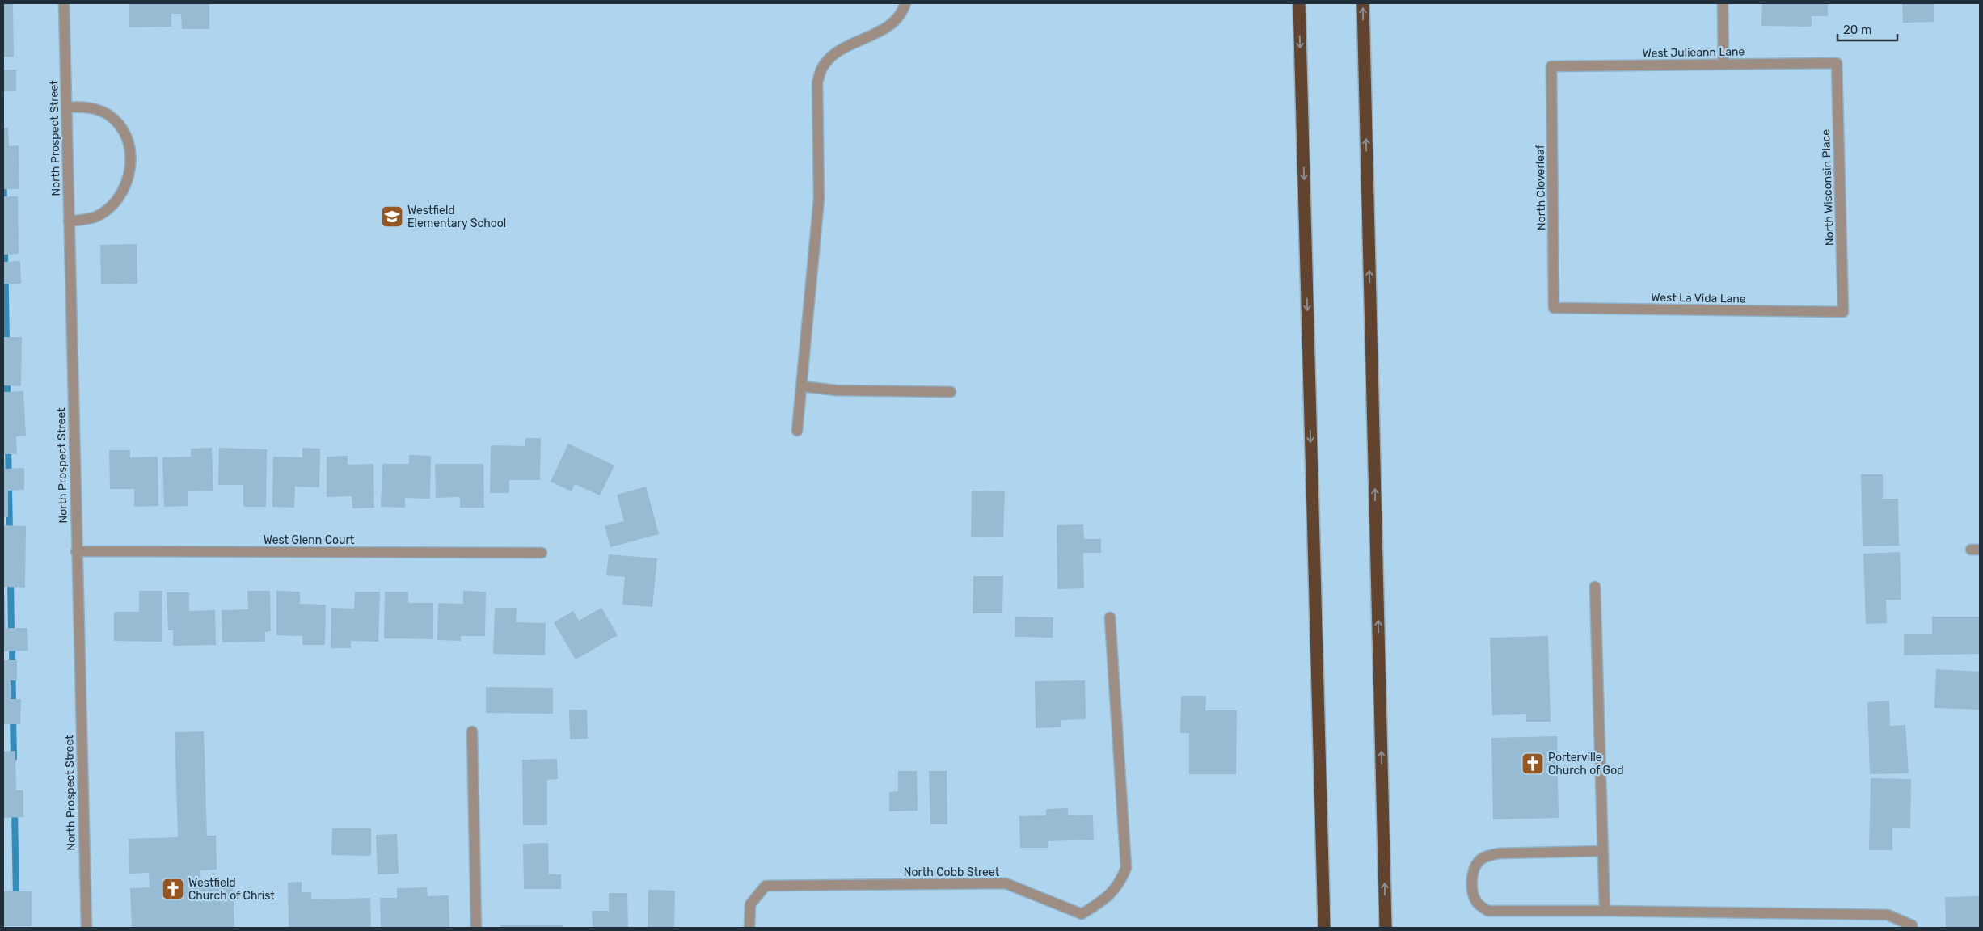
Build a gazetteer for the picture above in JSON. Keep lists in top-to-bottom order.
{
  "streets": {
    "street": [
      "West Julieann Lane",
      "North Prospect Street",
      "North Cloverleaf",
      "North Wisconsin Place",
      "West La Vida Lane",
      "West Glenn Court",
      "North Cobb Street"
    ]
  },
  "crossings": [
    ["West Julieann Lane", "North Cloverleaf"],
    ["West Julieann Lane", "North Wisconsin Place"],
    ["North Prospect Street", "West Glenn Court"],
    ["North Cloverleaf", "West La Vida Lane"],
    ["North Wisconsin Place", "West La Vida Lane"]
  ],
  "places": {
    "school or university": ["Westfield Elementary School"],
    "church": ["Porterville Church of God", "Westfield Church of Christ"]
  },
  "scale_bar": "20 m"
}
